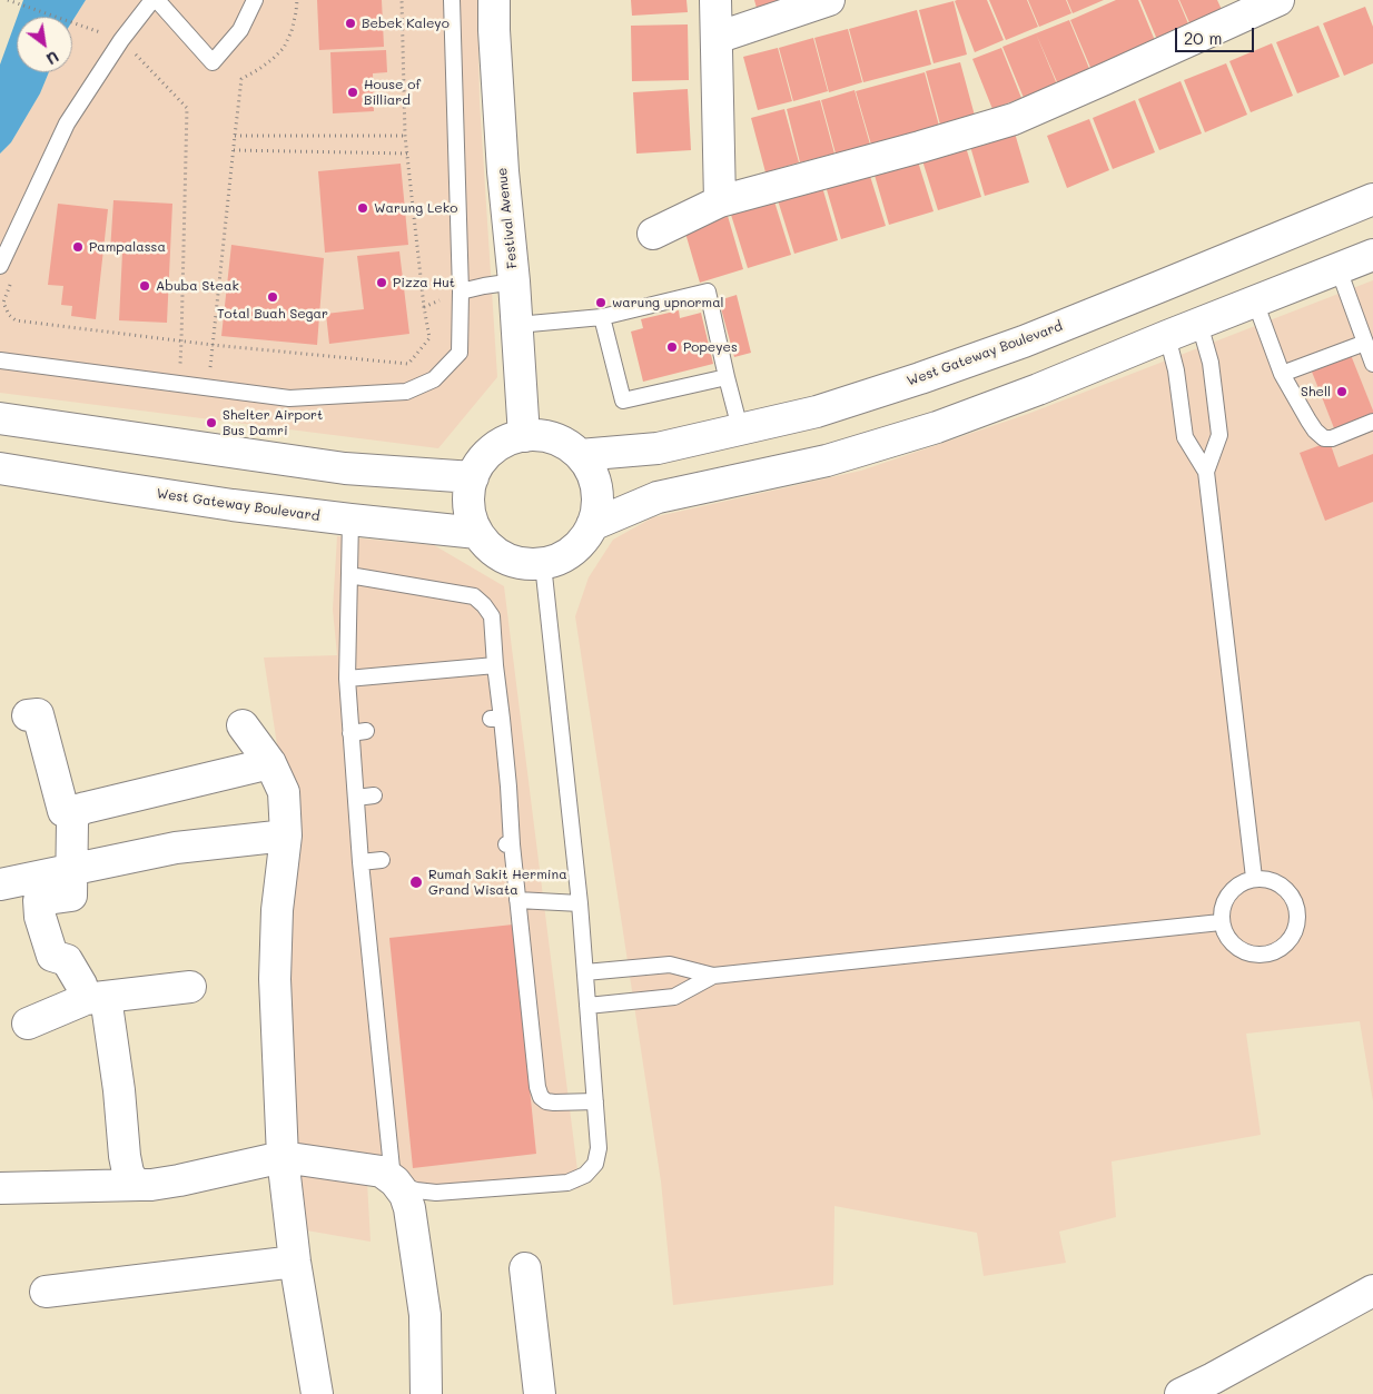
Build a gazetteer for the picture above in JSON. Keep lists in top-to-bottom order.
{
  "streets": {
    "street": ["Festival Avenue", "West Gateway Boulevard"]
  },
  "crossings": [
    ["Festival Avenue", "West Gateway Boulevard"]
  ],
  "places": [
    "Bebek Kaleyo",
    "House of Billiard",
    "Warung Leko",
    "Pampalassa",
    "Pizza Hut",
    "Abuba Steak",
    "Total Buah Segar",
    "warung upnormal",
    "Popeyes",
    "Shell",
    "Shelter Airport Bus Damri",
    "Rumah Sakit Hermina Grand Wisata"
  ],
  "scale_bar": "20 m",
  "north": "bottom right"
}
